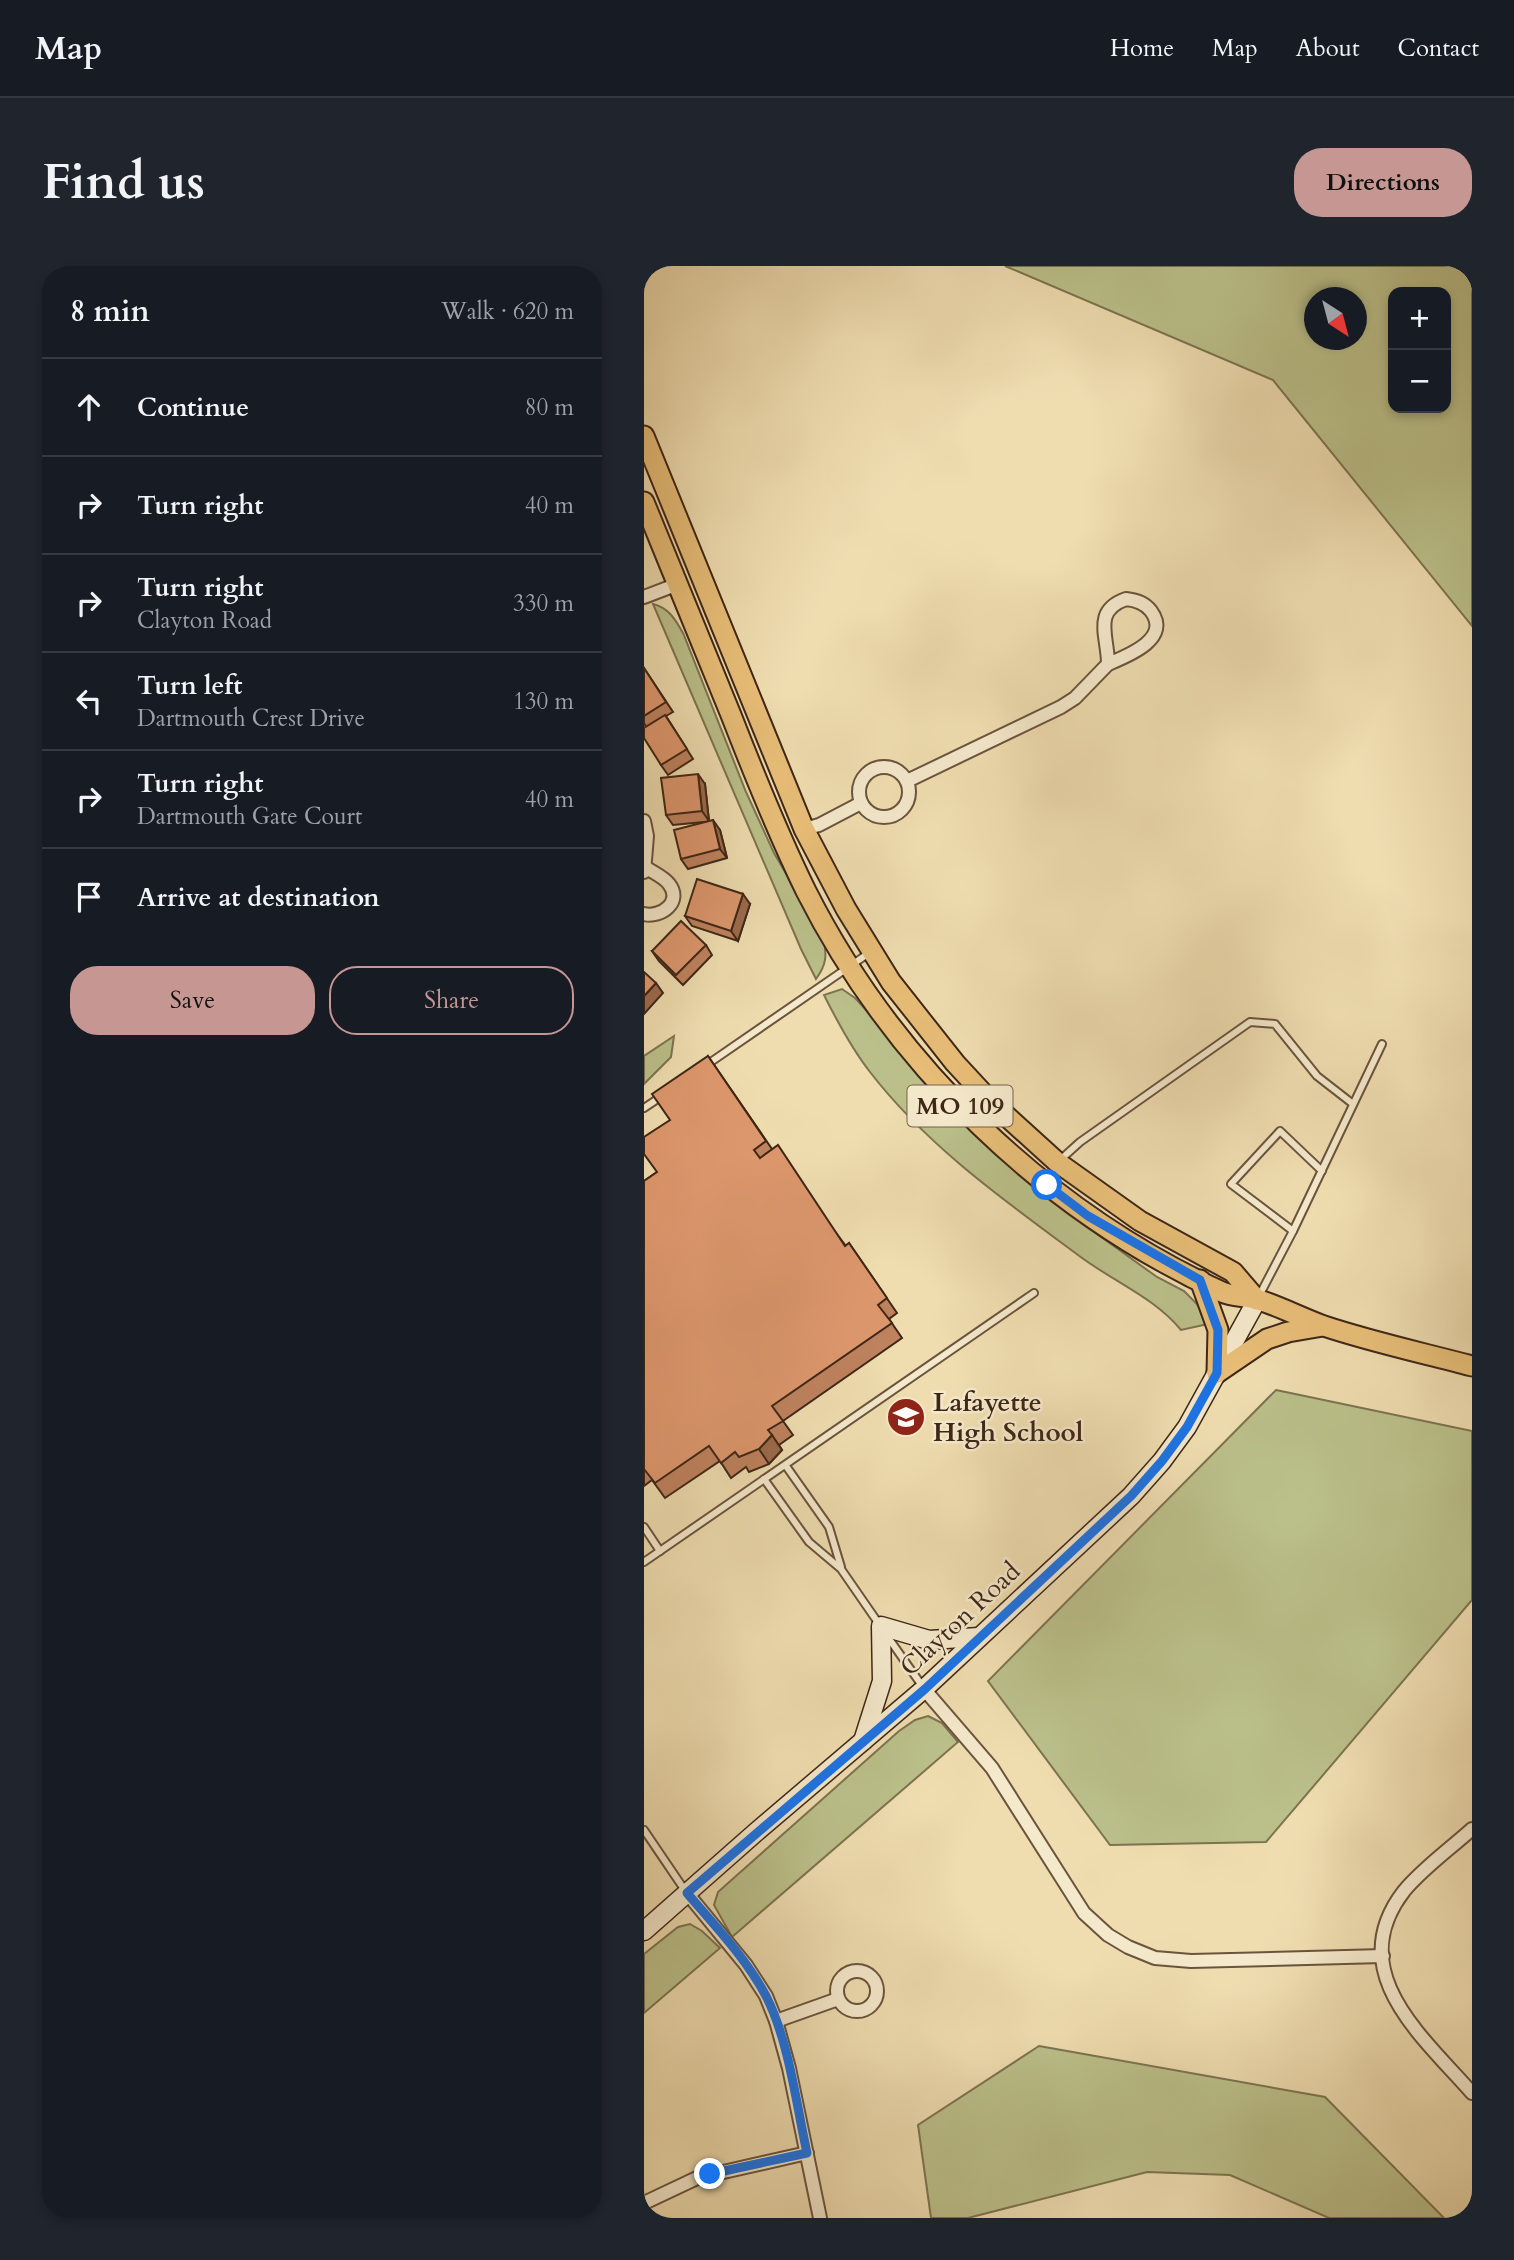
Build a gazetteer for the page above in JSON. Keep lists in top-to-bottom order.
{
  "streets": {
    "main road": ["MO 109", "Clayton Road"]
  },
  "crossings": [
    ["MO 109", "Clayton Road"]
  ],
  "places": {
    "school or university": ["Lafayette High School"]
  },
  "north": "bottom right",
  "page": {
    "header": "Map",
    "nav": [
      "Home",
      "Map",
      "About",
      "Contact"
    ],
    "buttons": [
      "Directions",
      ["Save", "Share"]
    ],
    "title": "Find us",
    "heading": ["8 min", "Walk · 620 m"],
    "map_buttons": ["+", "−"],
    "list": [
      ["Continue", "80 m"],
      ["Turn right", "40 m"],
      ["Turn right", "Clayton Road", "330 m"],
      ["Turn left", "Dartmouth Crest Drive", "130 m"],
      ["Turn right", "Dartmouth Gate Court", "40 m"],
      "Arrive at destination"
    ]
  }
}
